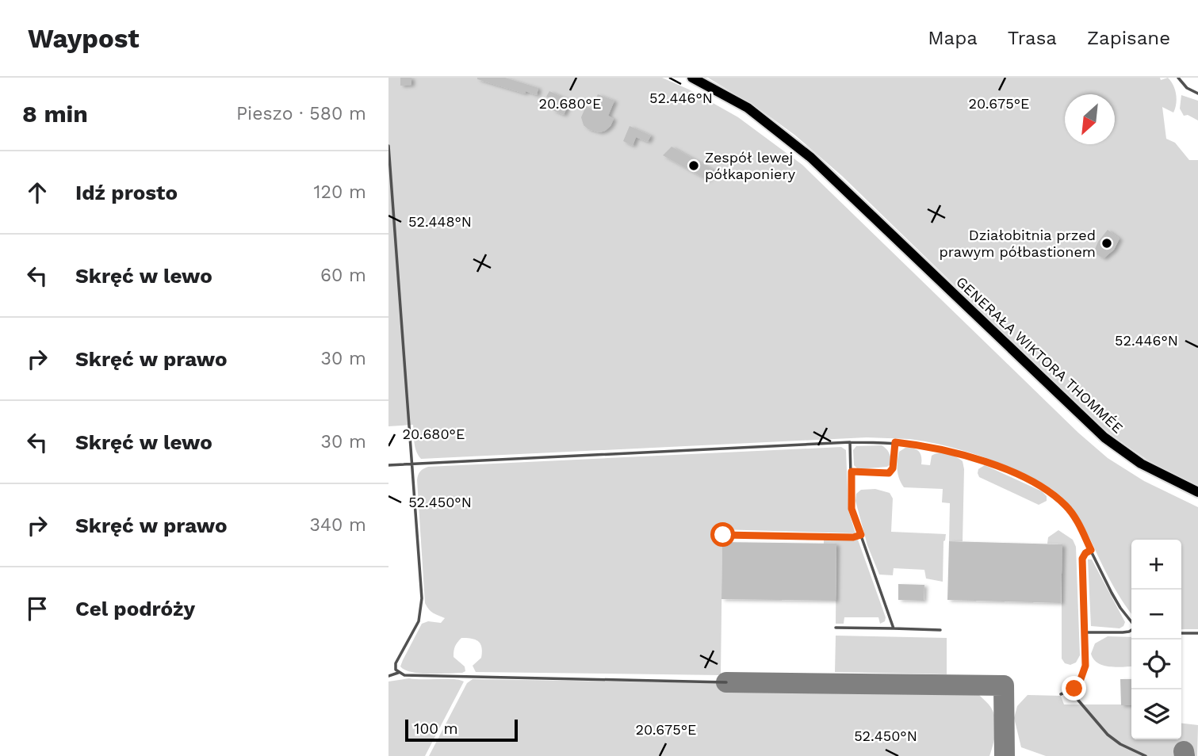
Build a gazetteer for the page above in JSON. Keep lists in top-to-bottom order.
{
  "streets": {
    "main road": ["GENERAŁA WIKTORA THOMMÉE"]
  },
  "places": ["Zespół lewej półkaponiery", "Działobitnia przed prawym półbastionem"],
  "scale_bar": "100 m",
  "north": "bottom left",
  "page": {
    "header": "Waypost",
    "nav": ["Mapa", "Trasa", "Zapisane"],
    "heading": ["8 min", "Pieszo · 580 m"],
    "list": [
      ["Idź prosto", "120 m"],
      ["Skręć w lewo", "60 m"],
      ["Skręć w prawo", "30 m"],
      ["Skręć w lewo", "30 m"],
      ["Skręć w prawo", "340 m"],
      "Cel podróży"
    ],
    "map_buttons": ["+", "−"],
    "scale": "100 m"
  },
  "coordinates": [
    "52.446°N",
    "20.680°E",
    "20.675°E",
    "52.448°N",
    "52.450°N"
  ]
}
